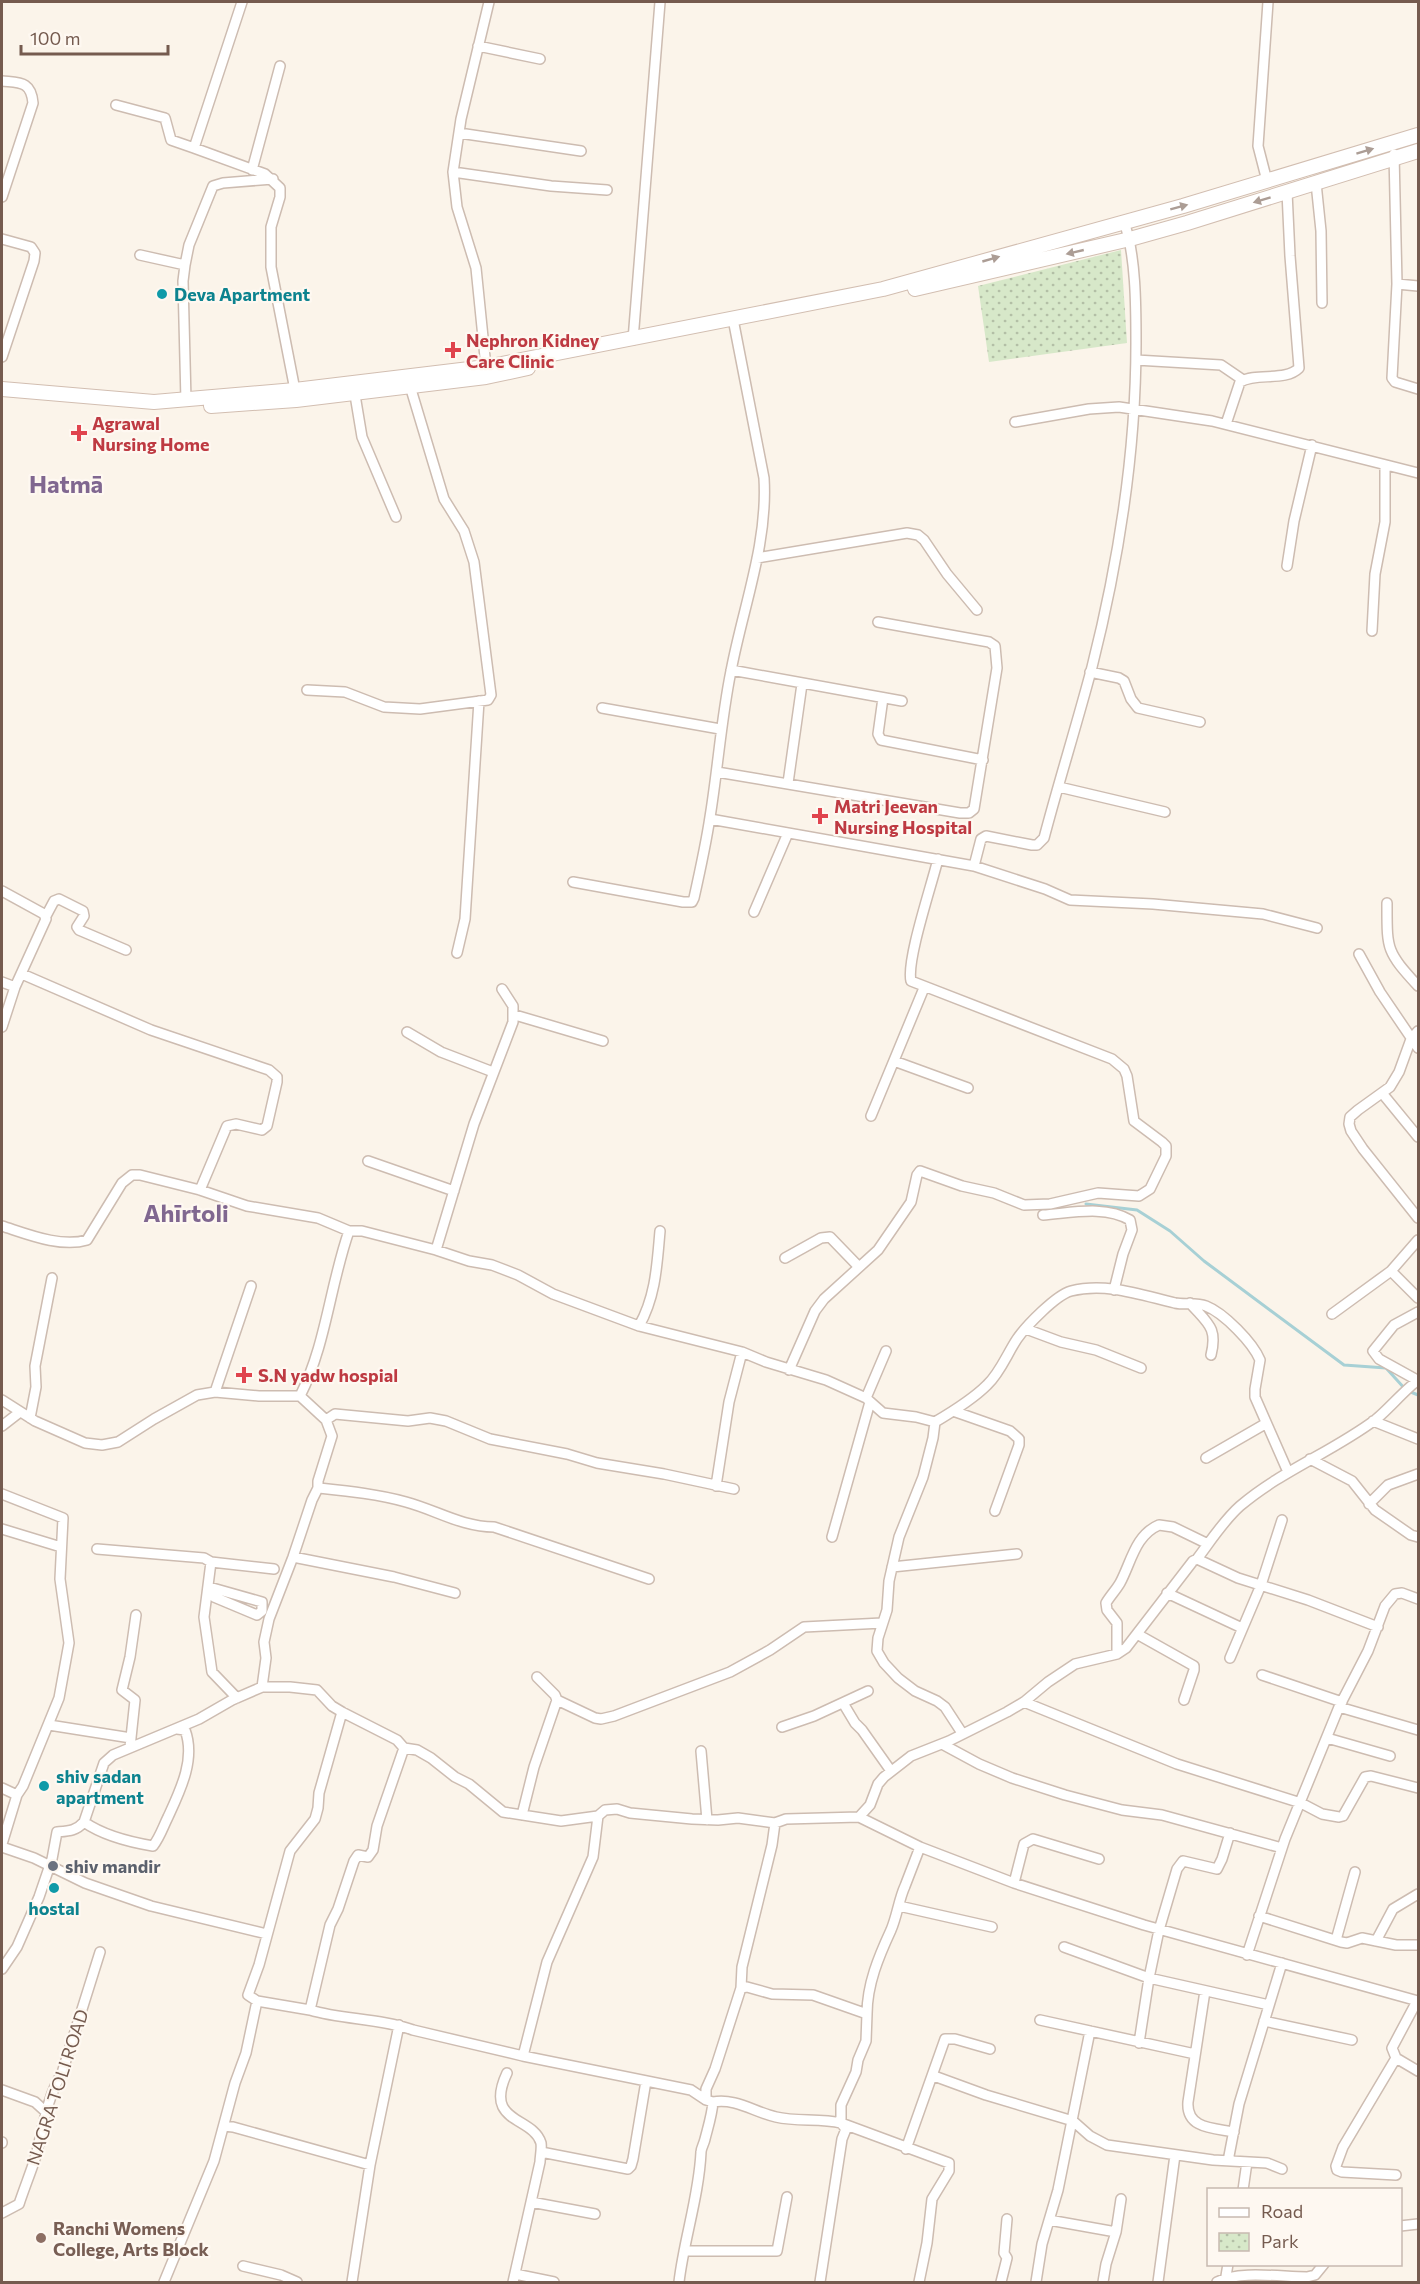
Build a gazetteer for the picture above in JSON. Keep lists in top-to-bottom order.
{
  "streets": {
    "street": ["NAGRA TOLI ROAD"]
  },
  "districts": ["Hatmā", "Ahīrtoli"],
  "places": {
    "other": [
      "Deva Apartment",
      "shiv sadan apartment",
      "shiv mandir",
      "hostal",
      "Ranchi Womens College, Arts Block"
    ],
    "health": [
      "Nephron Kidney Care Clinic",
      "Agrawal Nursing Home",
      "Matri Jeevan Nursing Hospital",
      "S.N yadw hospial"
    ]
  },
  "legend": ["Road", "Park"],
  "scale_bar": "100 m"
}
